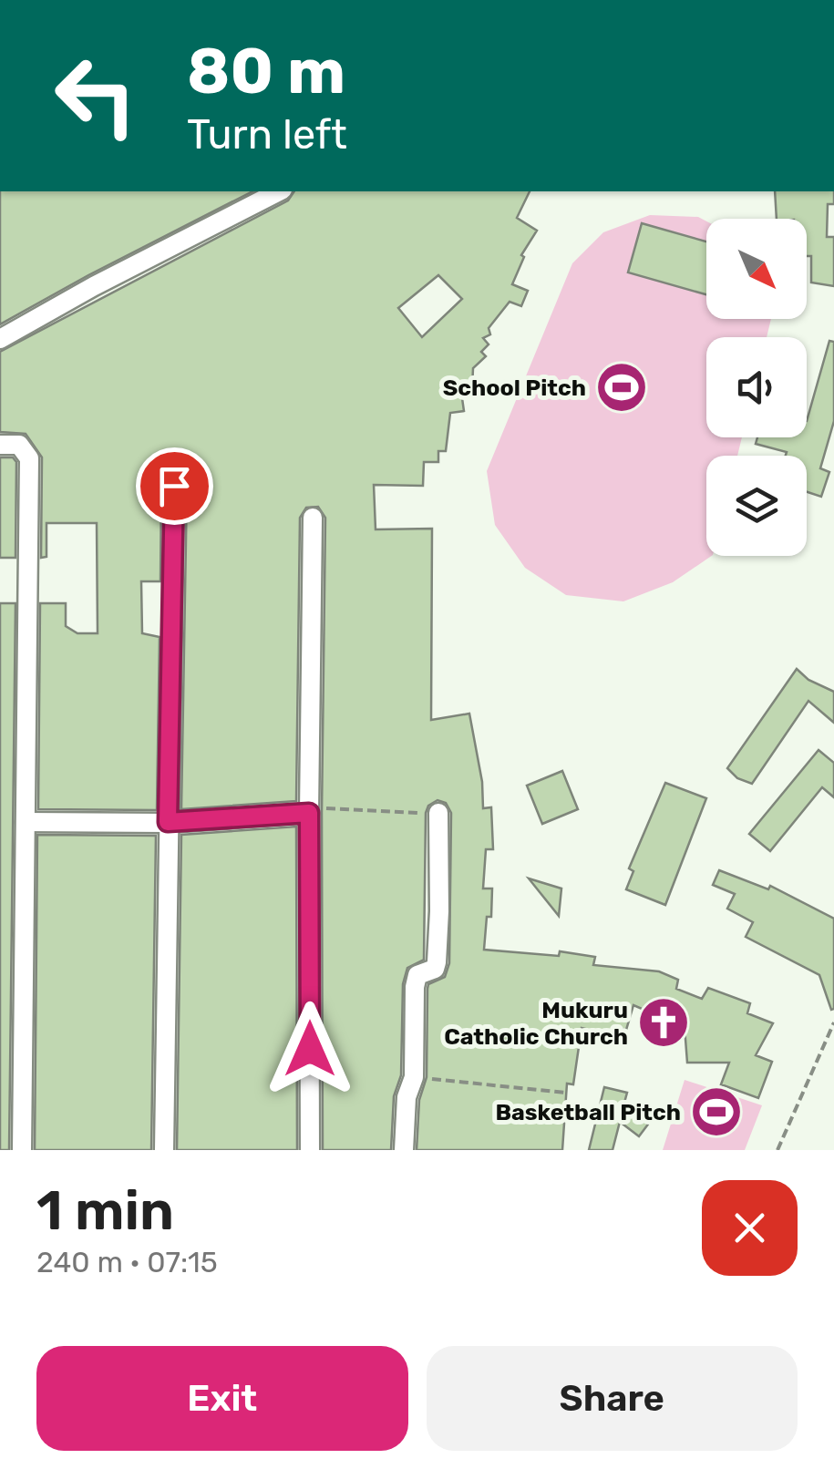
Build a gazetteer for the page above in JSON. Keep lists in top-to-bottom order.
{
  "places": {
    "sports": ["School Pitch", "Basketball Pitch"],
    "church": ["Mukuru Catholic Church"]
  },
  "north": "bottom right",
  "page": {
    "turn": ["80 m", "Turn left"],
    "heading": ["1 min", "240 m · 07:15"],
    "buttons": ["Exit", "Share"]
  }
}
